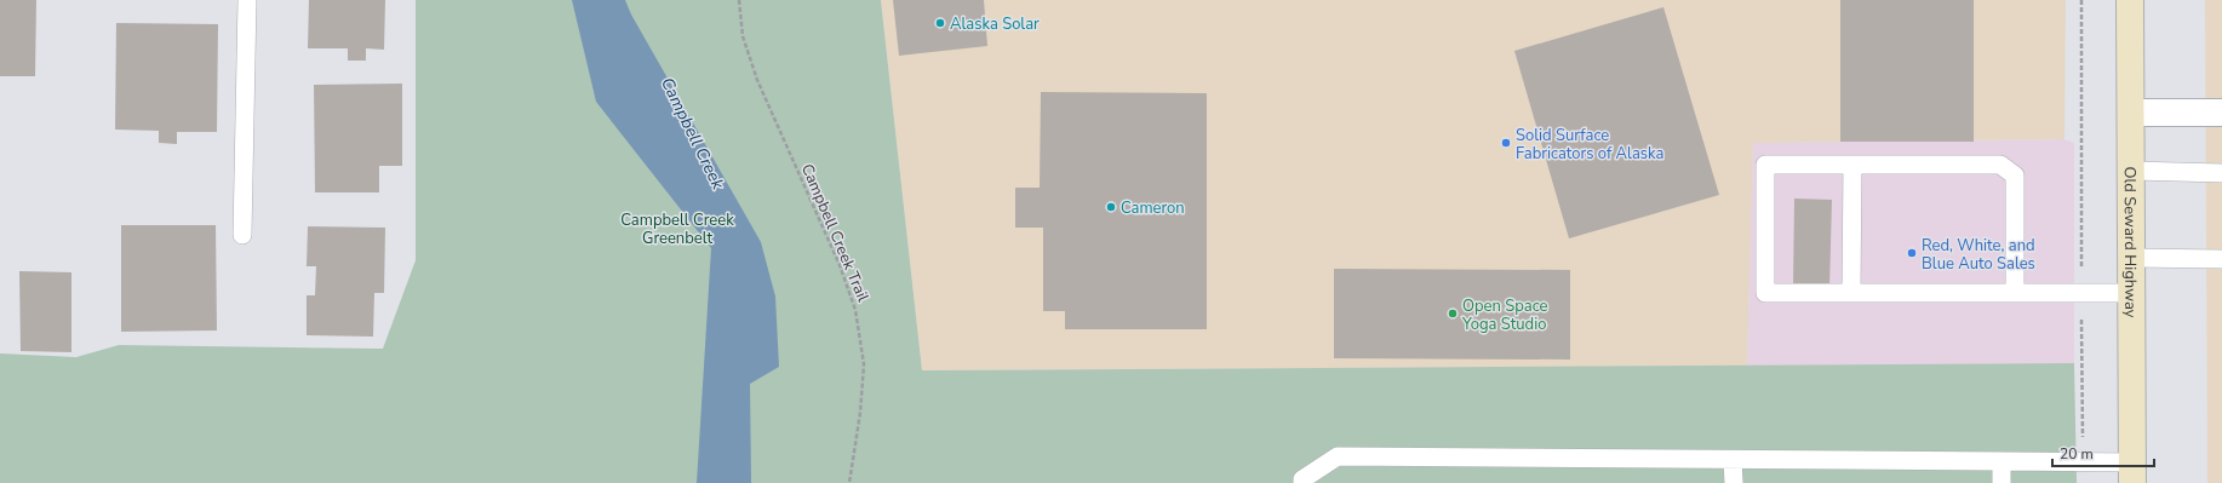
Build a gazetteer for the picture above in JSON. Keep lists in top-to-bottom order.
{
  "streets": {
    "main road": ["Old Seward Highway"],
    "path": ["Campbell Creek Trail"]
  },
  "water": ["Campbell Creek"],
  "parks": ["Campbell Creek Greenbelt"],
  "places": [
    "Alaska Solar",
    "Solid Surface Fabricators of Alaska",
    "Cameron",
    "Red, White, and Blue Auto Sales",
    "Open Space Yoga Studio"
  ],
  "scale_bar": "20 m"
}
